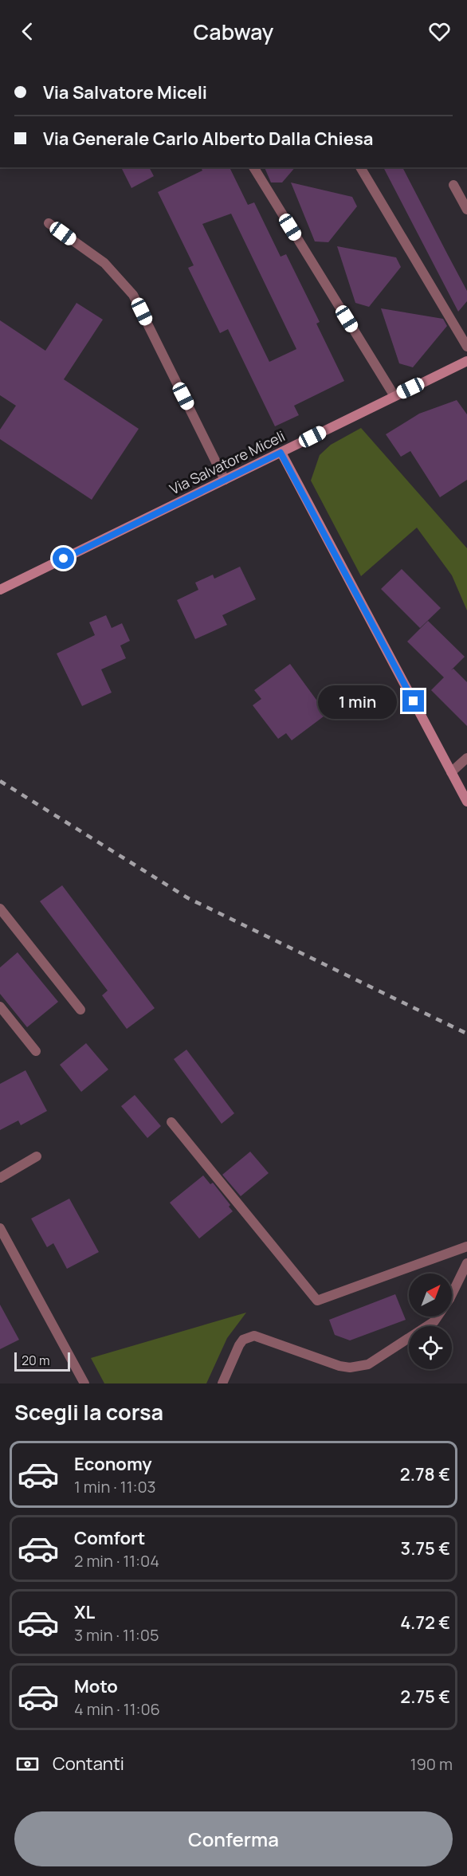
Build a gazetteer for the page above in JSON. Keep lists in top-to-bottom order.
{
  "streets": {
    "street": ["Via Salvatore Miceli"]
  },
  "scale_bar": "20 m",
  "north": "top right",
  "page": {
    "header": "Cabway",
    "banner": ["Via Salvatore Miceli", "Via Generale Carlo Alberto Dalla Chiesa"],
    "bubble": "1 min",
    "scale": "20 m",
    "heading": "Scegli la corsa",
    "list": [
      {
        "name": "Economy",
        "note": "1 min · 11:03",
        "value": "2.78 €"
      },
      {
        "name": "Comfort",
        "note": "2 min · 11:04",
        "value": "3.75 €"
      },
      {
        "name": "XL",
        "note": "3 min · 11:05",
        "value": "4.72 €"
      },
      {
        "name": "Moto",
        "note": "4 min · 11:06",
        "value": "2.75 €"
      }
    ],
    "pay": ["Contanti", "190 m"],
    "buttons": "Conferma"
  }
}
